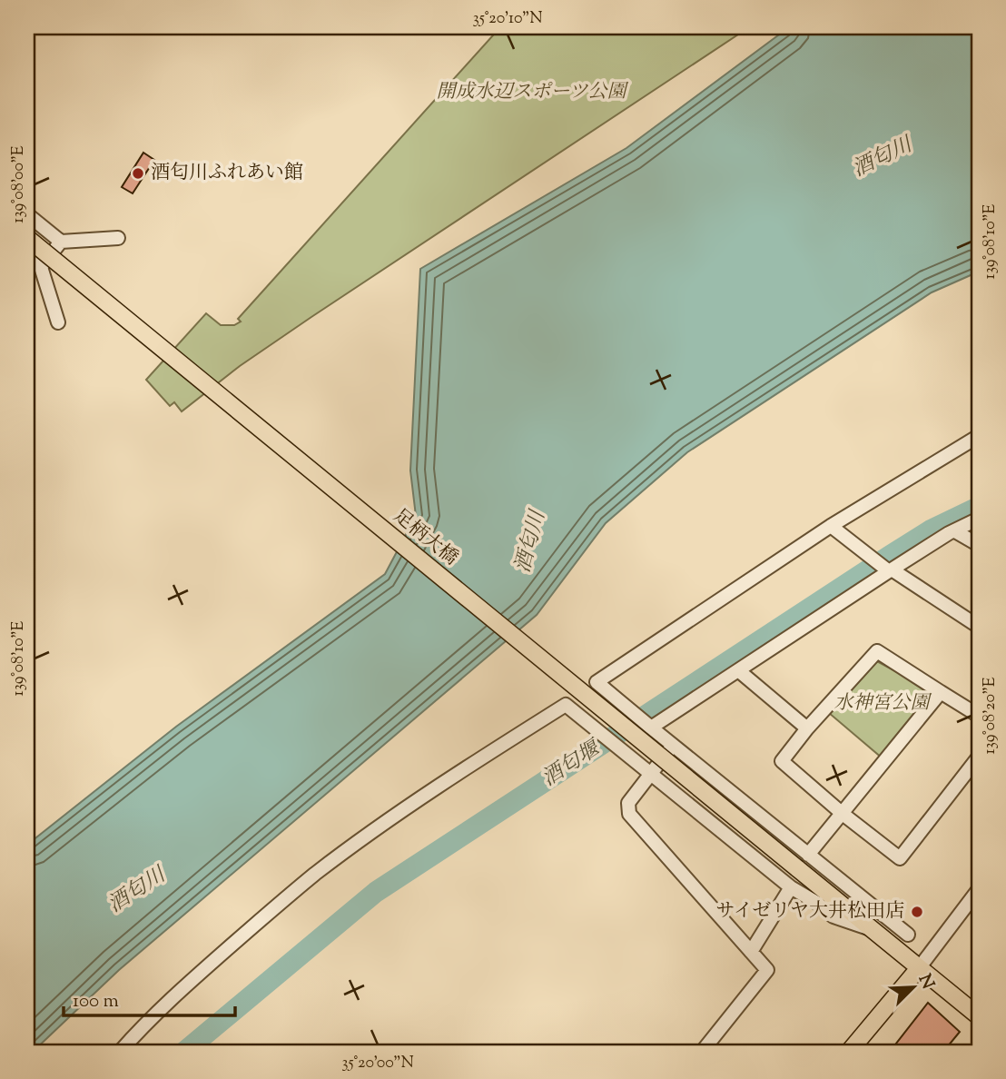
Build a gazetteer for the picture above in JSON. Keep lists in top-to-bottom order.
{
  "streets": {
    "main road": ["足柄大橋"]
  },
  "water": ["酒匂川", "酒匂堰"],
  "parks": ["開成水辺スポーツ公園", "水神宮公園"],
  "places": ["酒匂川ふれあい館", "サイゼリヤ大井松田店"],
  "scale_bar": "100 m",
  "north": "top right",
  "coordinates": [
    "35°20'10\"N",
    "139°08'00\"E",
    "139°08'10\"E",
    "139°08'20\"E",
    "35°20'00\"N"
  ]
}
